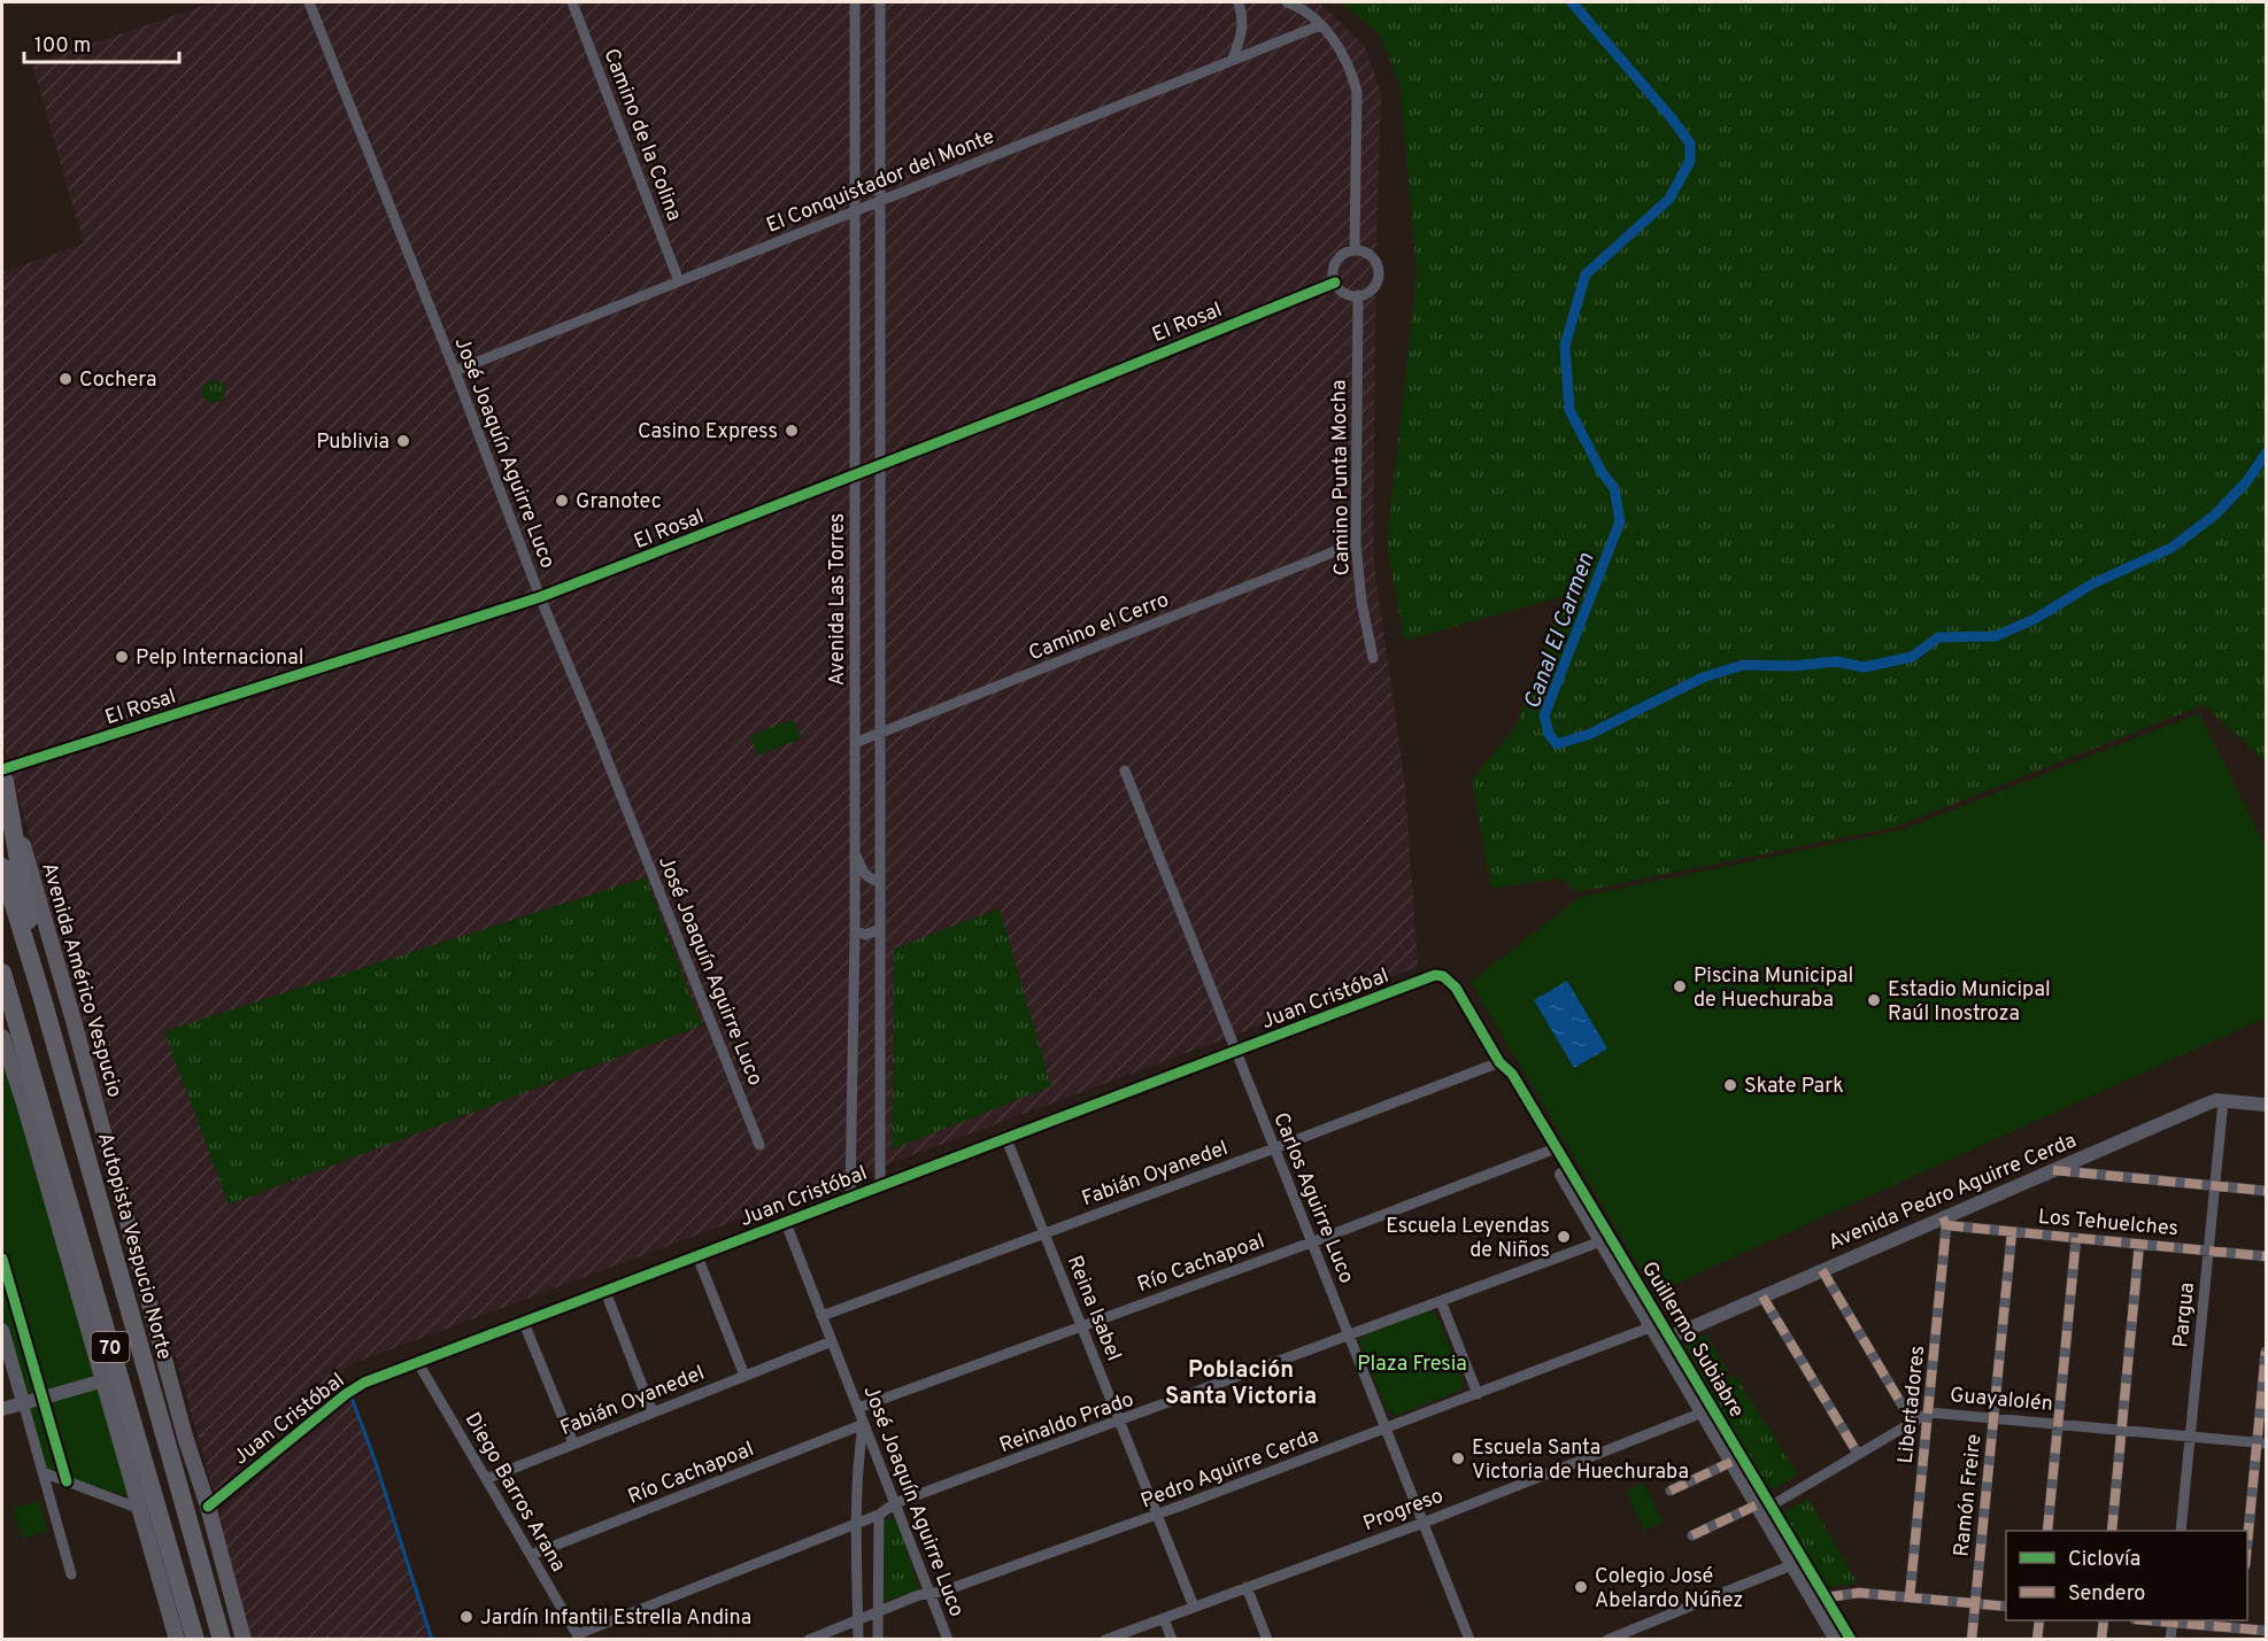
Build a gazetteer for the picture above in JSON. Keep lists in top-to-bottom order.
{
  "streets": {
    "highway": ["Autopista Vespucio Norte", "70"],
    "main road": ["Avenida Américo Vespucio"],
    "street": [
      "Camino de la Colina",
      "El Conquistador del Monte",
      "El Rosal",
      "José Joaquín Aguirre Luco",
      "Camino Punta Mocha",
      "Avenida Las Torres",
      "Camino el Cerro",
      "Juan Cristóbal",
      "Fabián Oyanedel",
      "Avenida Pedro Aguirre Cerda",
      "Carlos Aguirre Luco",
      "Los Tehuelches",
      "Río Cachapoal",
      "Reina Isabel",
      "Pargua",
      "Guillermo Subiabre",
      "Guayalolén",
      "Libertadores",
      "Reinaldo Prado",
      "Pedro Aguirre Cerda",
      "Diego Barros Arana",
      "Ramón Freire",
      "Progreso"
    ]
  },
  "crossings": [
    ["Camino de la Colina", "El Conquistador del Monte"],
    ["El Conquistador del Monte", "José Joaquín Aguirre Luco"],
    ["El Conquistador del Monte", "Avenida Las Torres"],
    ["El Rosal", "José Joaquín Aguirre Luco"],
    ["El Rosal", "Camino Punta Mocha"],
    ["El Rosal", "Avenida Las Torres"],
    ["El Rosal", "Avenida Américo Vespucio"],
    ["José Joaquín Aguirre Luco", "Juan Cristóbal"],
    ["José Joaquín Aguirre Luco", "Fabián Oyanedel"],
    ["José Joaquín Aguirre Luco", "Río Cachapoal"],
    ["José Joaquín Aguirre Luco", "Reinaldo Prado"],
    ["José Joaquín Aguirre Luco", "Pedro Aguirre Cerda"],
    ["Camino Punta Mocha", "Camino el Cerro"],
    ["Avenida Las Torres", "Camino el Cerro"],
    ["Avenida Las Torres", "Juan Cristóbal"],
    ["Avenida Américo Vespucio", "Juan Cristóbal"],
    ["Juan Cristóbal", "Carlos Aguirre Luco"],
    ["Juan Cristóbal", "Reina Isabel"],
    ["Juan Cristóbal", "Guillermo Subiabre"],
    ["Juan Cristóbal", "Diego Barros Arana"],
    ["Fabián Oyanedel", "Carlos Aguirre Luco"],
    ["Fabián Oyanedel", "Reina Isabel"],
    ["Fabián Oyanedel", "Guillermo Subiabre"],
    ["Fabián Oyanedel", "Diego Barros Arana"],
    ["Avenida Pedro Aguirre Cerda", "Los Tehuelches"],
    ["Avenida Pedro Aguirre Cerda", "Pargua"],
    ["Avenida Pedro Aguirre Cerda", "Guillermo Subiabre"],
    ["Avenida Pedro Aguirre Cerda", "Libertadores"],
    ["Carlos Aguirre Luco", "Río Cachapoal"],
    ["Carlos Aguirre Luco", "Reinaldo Prado"],
    ["Carlos Aguirre Luco", "Pedro Aguirre Cerda"],
    ["Carlos Aguirre Luco", "Progreso"],
    ["Los Tehuelches", "Pargua"],
    ["Los Tehuelches", "Libertadores"],
    ["Los Tehuelches", "Ramón Freire"],
    ["Río Cachapoal", "Reina Isabel"],
    ["Río Cachapoal", "Guillermo Subiabre"],
    ["Río Cachapoal", "Diego Barros Arana"],
    ["Reina Isabel", "Reinaldo Prado"],
    ["Reina Isabel", "Pedro Aguirre Cerda"],
    ["Reina Isabel", "Progreso"],
    ["Pargua", "Guayalolén"],
    ["Guillermo Subiabre", "Guayalolén"],
    ["Guillermo Subiabre", "Reinaldo Prado"],
    ["Guillermo Subiabre", "Pedro Aguirre Cerda"],
    ["Guillermo Subiabre", "Progreso"],
    ["Guayalolén", "Libertadores"],
    ["Guayalolén", "Ramón Freire"],
    ["Reinaldo Prado", "Diego Barros Arana"]
  ],
  "districts": ["Población Santa Victoria"],
  "water": ["Canal El Carmen"],
  "parks": ["Plaza Fresia"],
  "places": [
    "Cochera",
    "Casino Express",
    "Publivia",
    "Granotec",
    "Pelp Internacional",
    "Piscina Municipal de Huechuraba",
    "Estadio Municipal Raúl Inostroza",
    "Skate Park",
    "Escuela Leyendas de Niños",
    "Escuela Santa Victoria de Huechuraba",
    "Colegio José Abelardo Núñez",
    "Jardín Infantil Estrella Andina"
  ],
  "legend": ["Ciclovía", "Sendero"],
  "scale_bar": "100 m"
}
